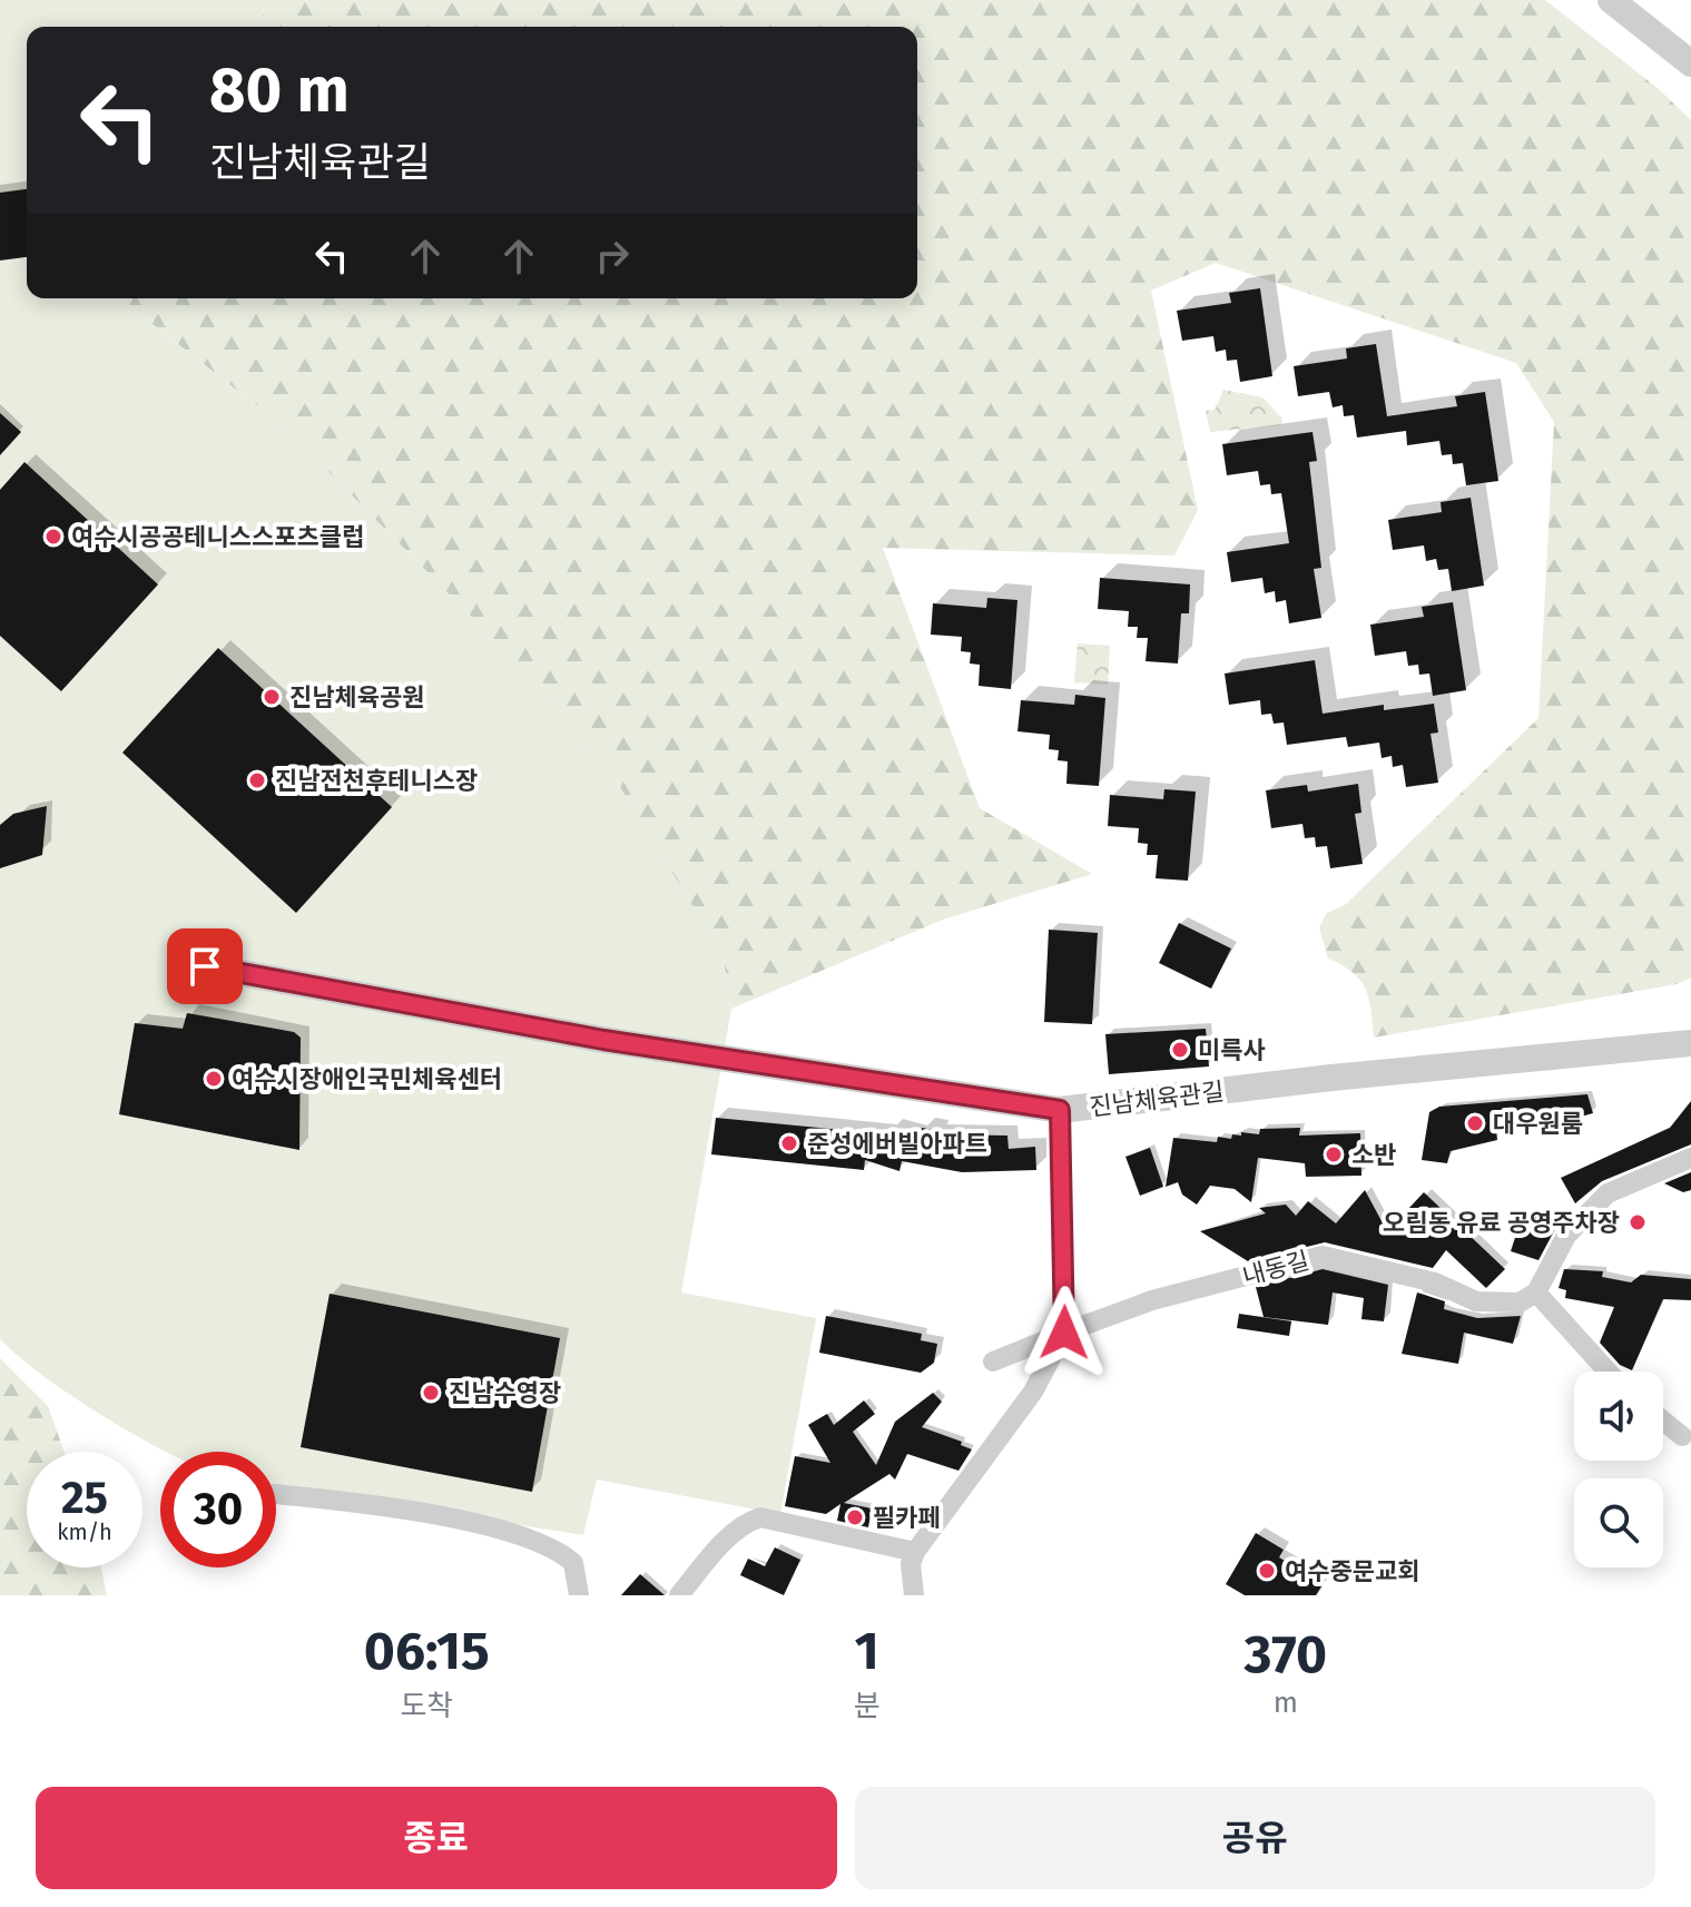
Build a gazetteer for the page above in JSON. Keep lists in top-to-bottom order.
{
  "streets": {
    "street": ["진남체육관길", "내동길"]
  },
  "places": [
    "여수시공공테니스스포츠클럽",
    "진남체육공원",
    "진남전천후테니스장",
    "미륵사",
    "여수시장애인국민체육센터",
    "대우원룸",
    "준성에버빌아파트",
    "소반",
    "오림동 유료 공영주차장",
    "진남수영장",
    "필카페",
    "여수중문교회"
  ],
  "page": {
    "turn": ["80 m", "진남체육관길"],
    "speed": "25 km/h",
    "limit": "30",
    "eta": [
      "06:15",
      "도착",
      "1",
      "분",
      "370",
      "m"
    ],
    "buttons": ["종료", "공유"]
  }
}
